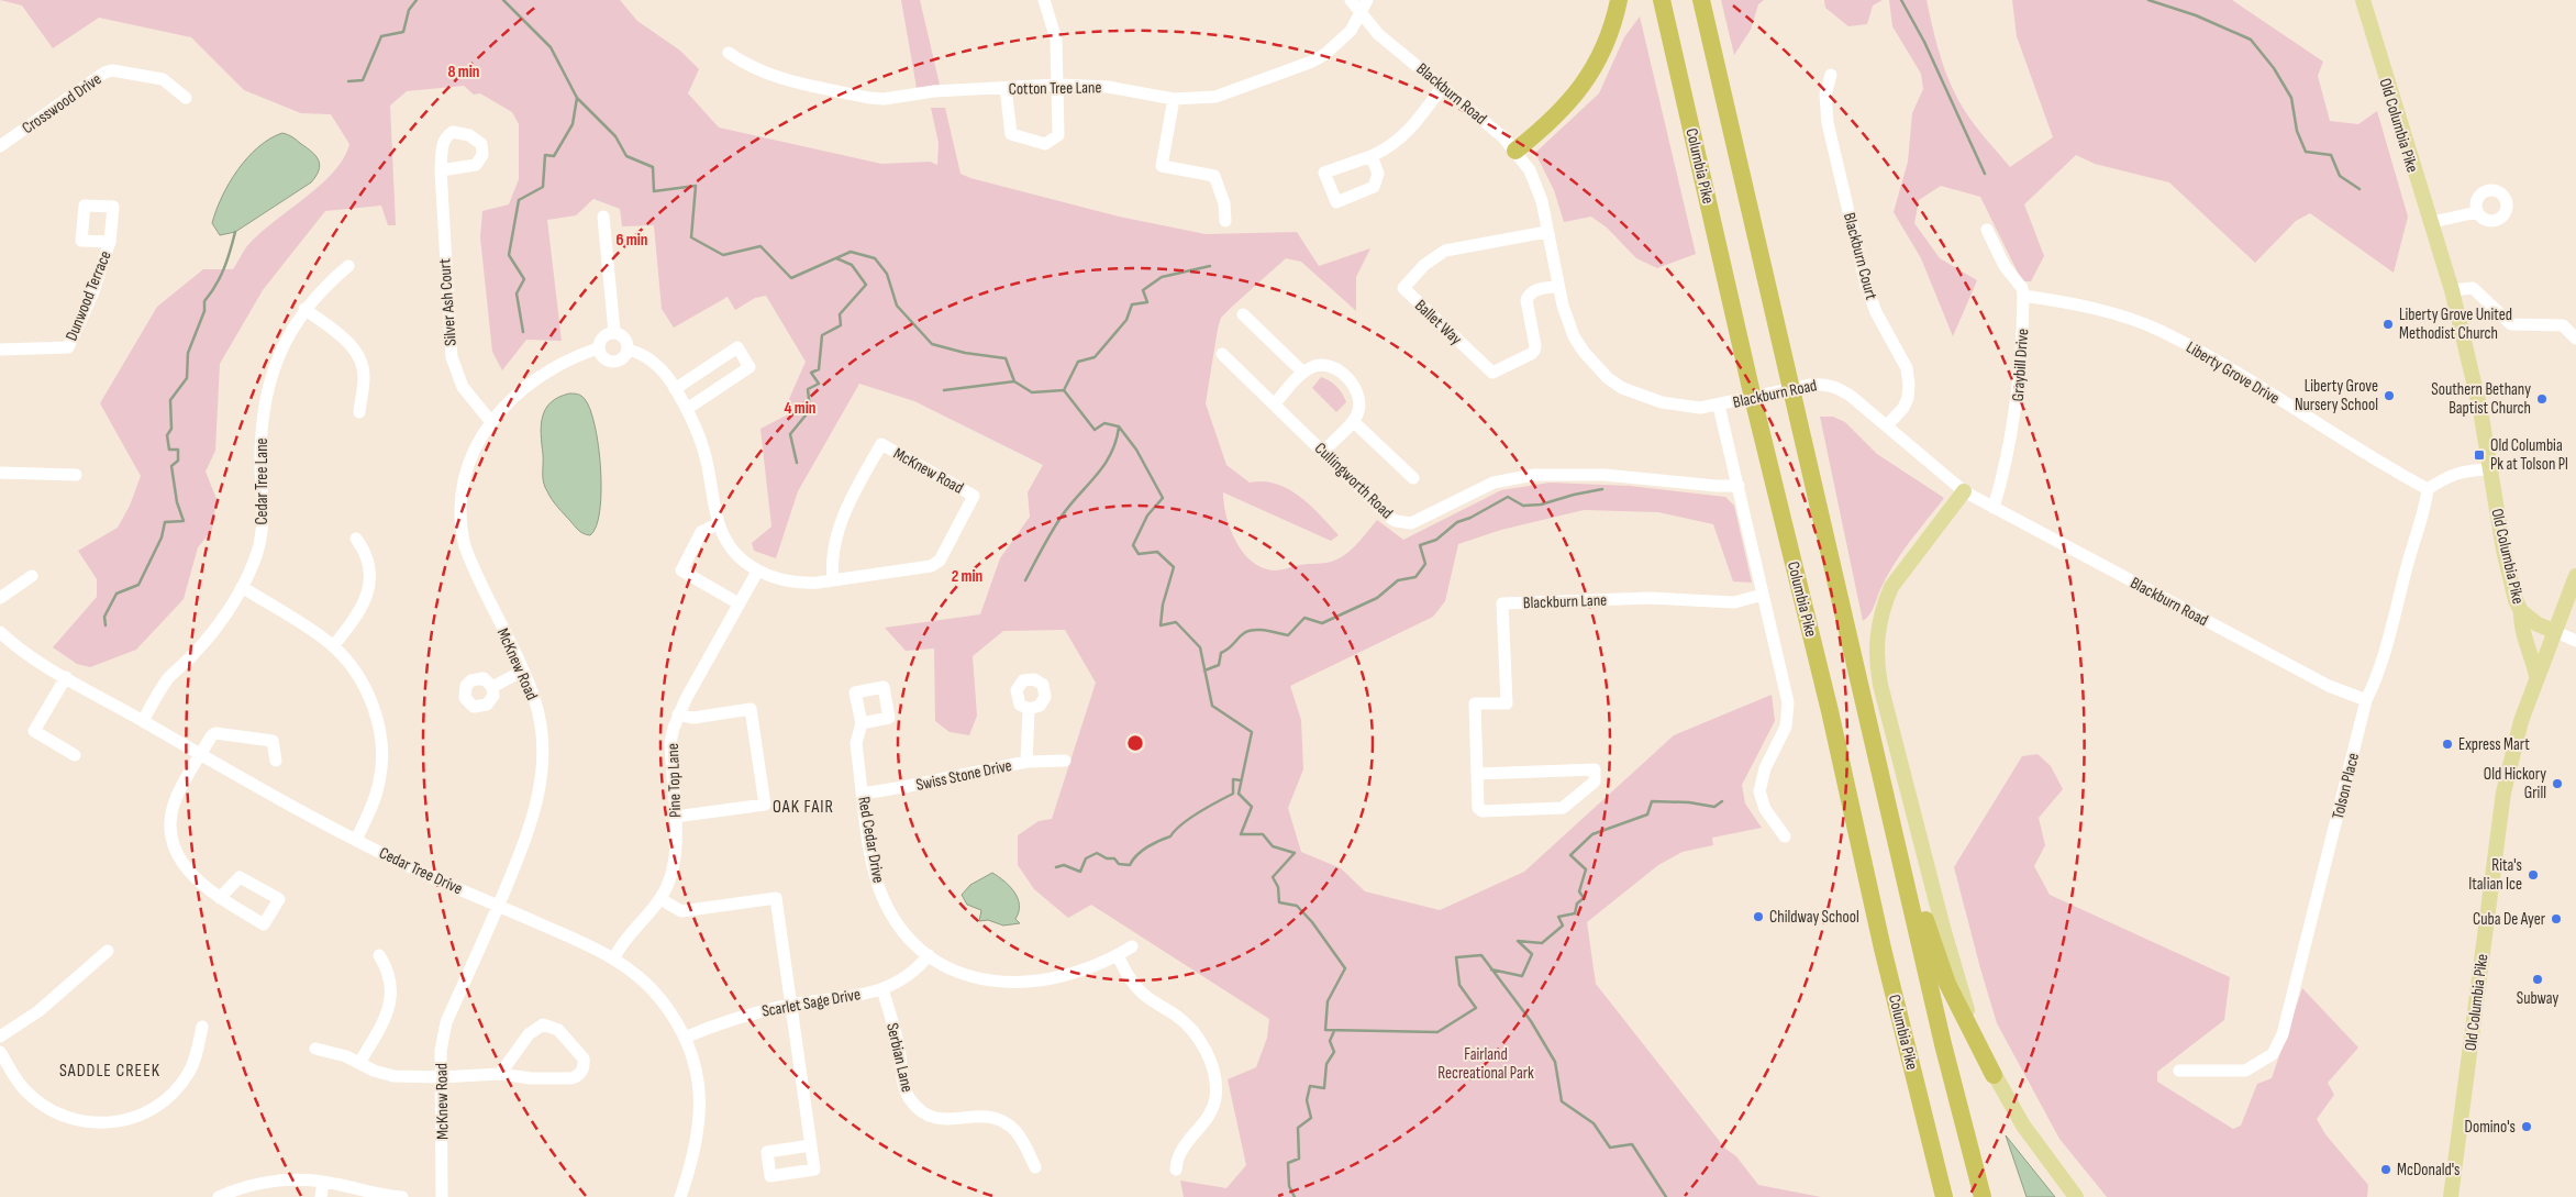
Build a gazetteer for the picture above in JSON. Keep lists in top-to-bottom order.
{
  "streets": {
    "highway": ["Columbia Pike"],
    "main road": ["Old Columbia Pike"],
    "street": [
      "Cotton Tree Lane",
      "Blackburn Road",
      "Crosswood Drive",
      "Blackburn Court",
      "Dunwood Terrace",
      "Silver Ash Court",
      "Ballet Way",
      "Graybill Drive",
      "Liberty Grove Drive",
      "McKnew Road",
      "Cullingworth Road",
      "Cedar Tree Lane",
      "Blackburn Lane",
      "Swiss Stone Drive",
      "Pine Top Lane",
      "Tolson Place",
      "Red Cedar Drive",
      "Cedar Tree Drive",
      "Scarlet Sage Drive",
      "Serbian Lane"
    ]
  },
  "crossings": [
    ["Cotton Tree Lane", "Blackburn Road"],
    ["Blackburn Road", "Columbia Pike"],
    ["Blackburn Road", "Blackburn Court"],
    ["Blackburn Road", "Ballet Way"],
    ["Blackburn Road", "Graybill Drive"],
    ["Blackburn Road", "Tolson Place"],
    ["Silver Ash Court", "McKnew Road"],
    ["Graybill Drive", "Liberty Grove Drive"],
    ["Liberty Grove Drive", "Tolson Place"],
    ["McKnew Road", "Pine Top Lane"],
    ["McKnew Road", "Cedar Tree Drive"],
    ["Cedar Tree Lane", "Cedar Tree Drive"],
    ["Swiss Stone Drive", "Red Cedar Drive"],
    ["Pine Top Lane", "Cedar Tree Drive"],
    ["Red Cedar Drive", "Scarlet Sage Drive"],
    ["Cedar Tree Drive", "Scarlet Sage Drive"],
    ["Scarlet Sage Drive", "Serbian Lane"]
  ],
  "districts": ["OAK FAIR", "SADDLE CREEK"],
  "parks": ["Fairland Recreational Park"],
  "places": {
    "other": [
      "Liberty Grove United Methodist Church",
      "Liberty Grove Nursery School",
      "Southern Bethany Baptist Church",
      "Express Mart",
      "Old Hickory Grill",
      "Rita's Italian Ice",
      "Childway School",
      "Cuba De Ayer",
      "Subway",
      "Domino's",
      "McDonald's"
    ],
    "transit": ["Old Columbia Pk at Tolson Pl"]
  },
  "rings": [
    "8 min",
    "6 min",
    "4 min",
    "2 min"
  ]
}
